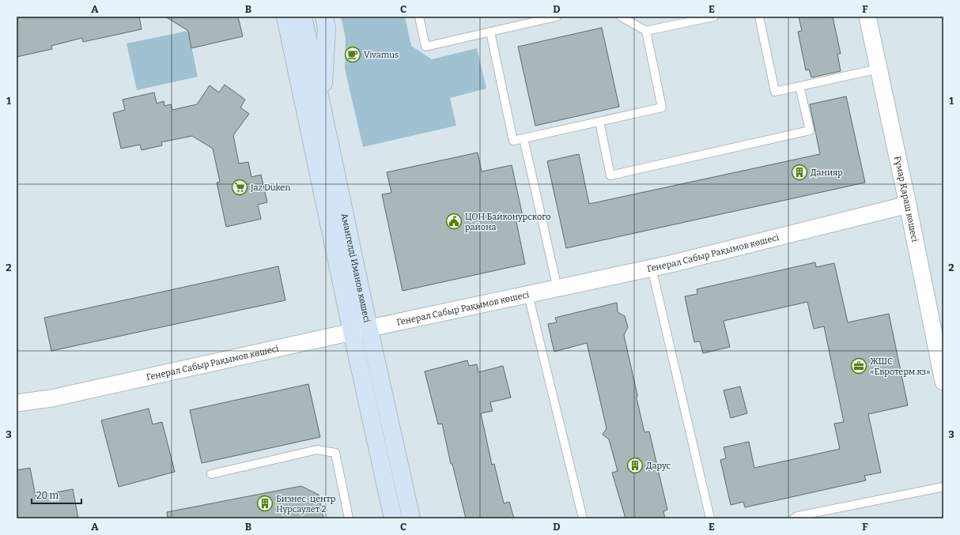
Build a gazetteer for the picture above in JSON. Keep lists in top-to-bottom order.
{
  "streets": {
    "main road": ["Амангелді Иманов көшесі"],
    "street": ["Ғұмар Қараш көшесі", "Генерал Сабыр Рақымов көшесі"]
  },
  "crossings": [
    ["Ғұмар Қараш көшесі", "Генерал Сабыр Рақымов көшесі"],
    ["Генерал Сабыр Рақымов көшесі", "Амангелді Иманов көшесі"]
  ],
  "places": {
    "cafe": ["Vivamus"],
    "building": ["Данияр", "Дарус", "Бизнес-центр Нурсаулет 2"],
    "supermarket": ["Jaz Duken"],
    "public building": ["ЦОН Байконурского района"],
    "office": ["ЖШС «Евротерм.кз»"]
  },
  "scale_bar": "20 m",
  "grid": {
    "columns": [
      "A",
      "B",
      "C",
      "D",
      "E",
      "F"
    ],
    "rows": ["1", "2", "3"]
  }
}
